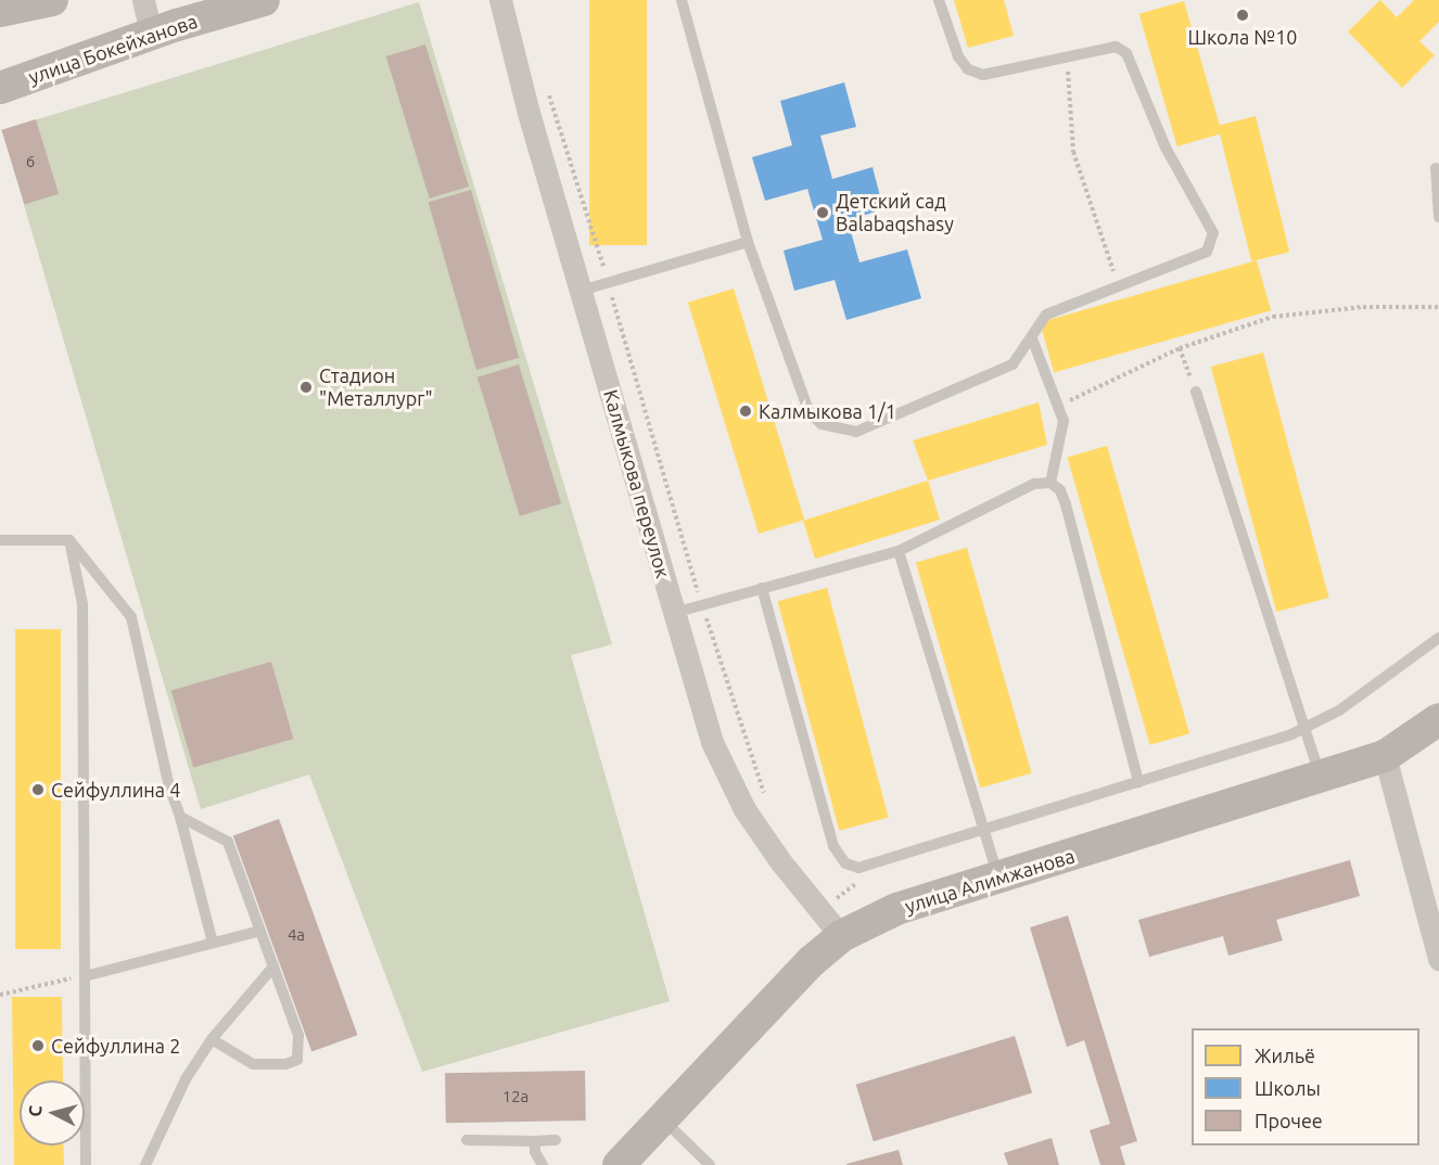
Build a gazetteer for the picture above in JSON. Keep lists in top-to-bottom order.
{
  "streets": {
    "street": ["улица Бокейханова", "Калмыкова переулок", "улица Алимжанова"]
  },
  "crossings": [
    ["Калмыкова переулок", "улица Алимжанова"]
  ],
  "places": [
    "Школа №10",
    "Детский сад Balabaqshasy",
    "Стадион \"Металлург\"",
    "Калмыкова 1/1",
    "Сейфуллина 4",
    "Сейфуллина 2"
  ],
  "house_numbers": ["6", "4а", "12а"],
  "legend": ["Жильё", "Школы", "Прочее"],
  "north": "left"
}
